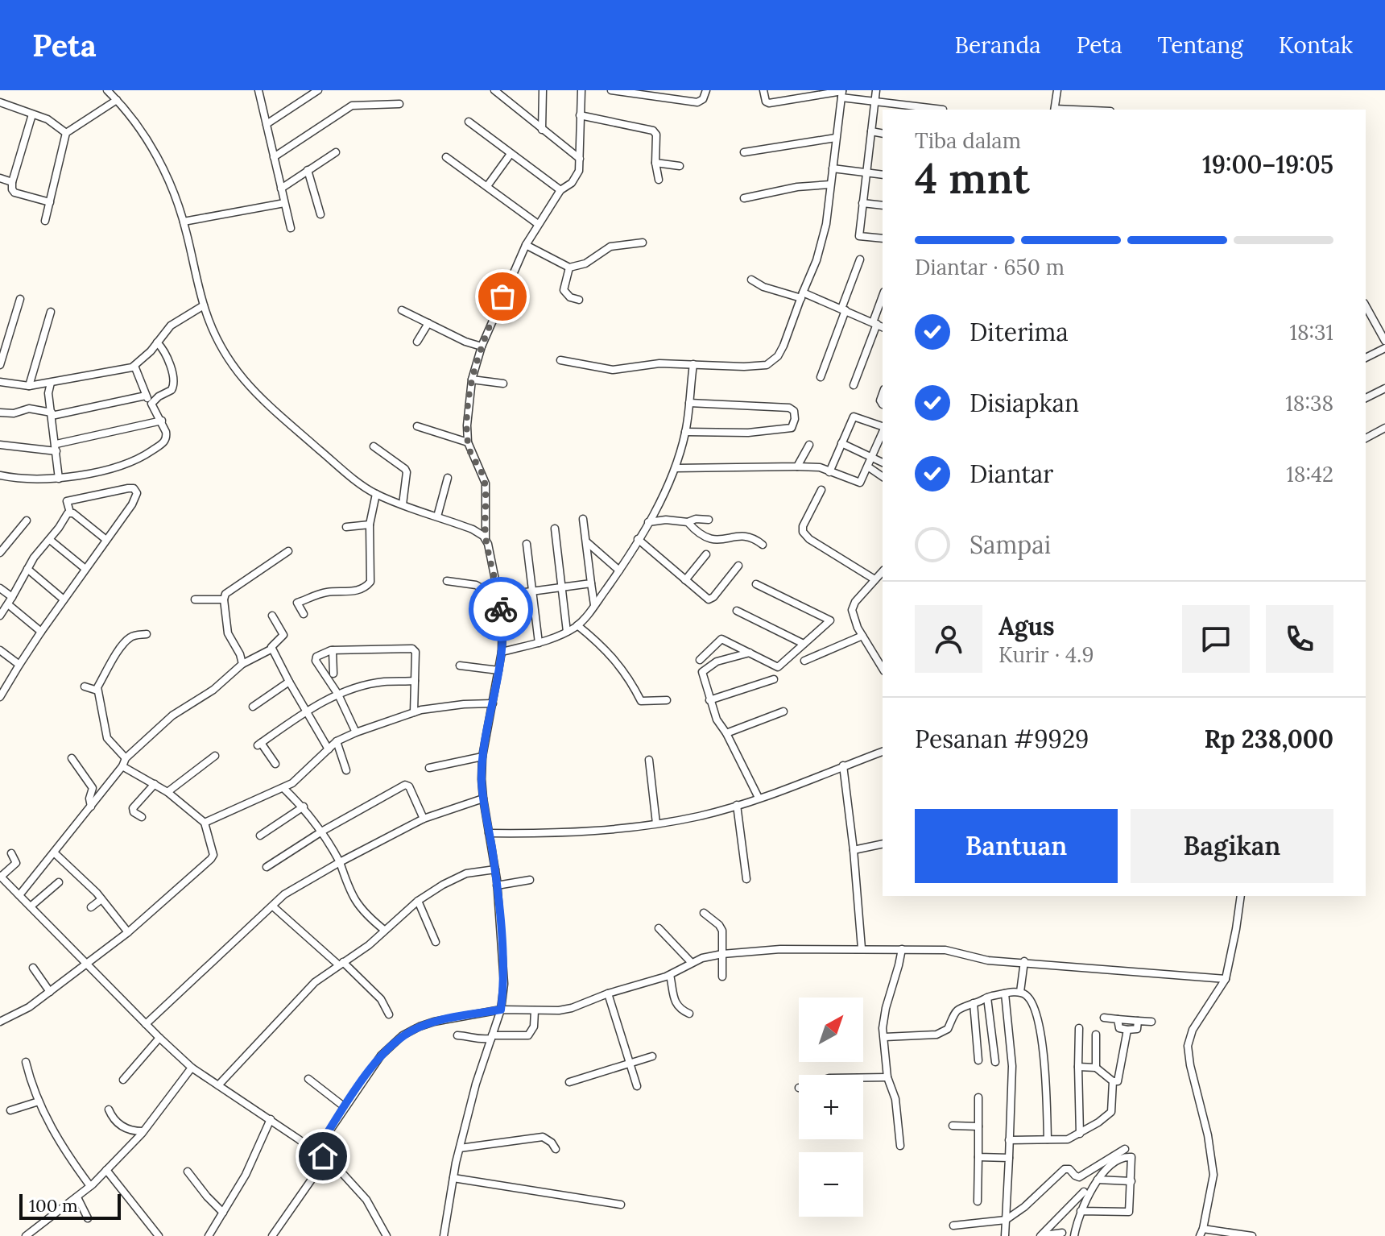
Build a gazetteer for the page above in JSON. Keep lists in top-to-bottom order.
{
  "scale_bar": "100 m",
  "north": "top right",
  "page": {
    "header": "Peta",
    "nav": [
      "Beranda",
      "Peta",
      "Tentang",
      "Kontak"
    ],
    "heading": ["4 mnt", "Tiba dalam", "19:00–19:05"],
    "panel": [
      "Agus",
      "Kurir · 4.9",
      "Pesanan #9929",
      "Rp 238,000"
    ],
    "bar": "Diantar · 650 m",
    "list": [
      ["Diterima", "18:31"],
      ["Disiapkan", "18:38"],
      ["Diantar", "18:42"],
      "Sampai"
    ],
    "buttons": ["Bantuan", "Bagikan"],
    "map_buttons": ["+", "−"],
    "scale": "100 m"
  }
}
